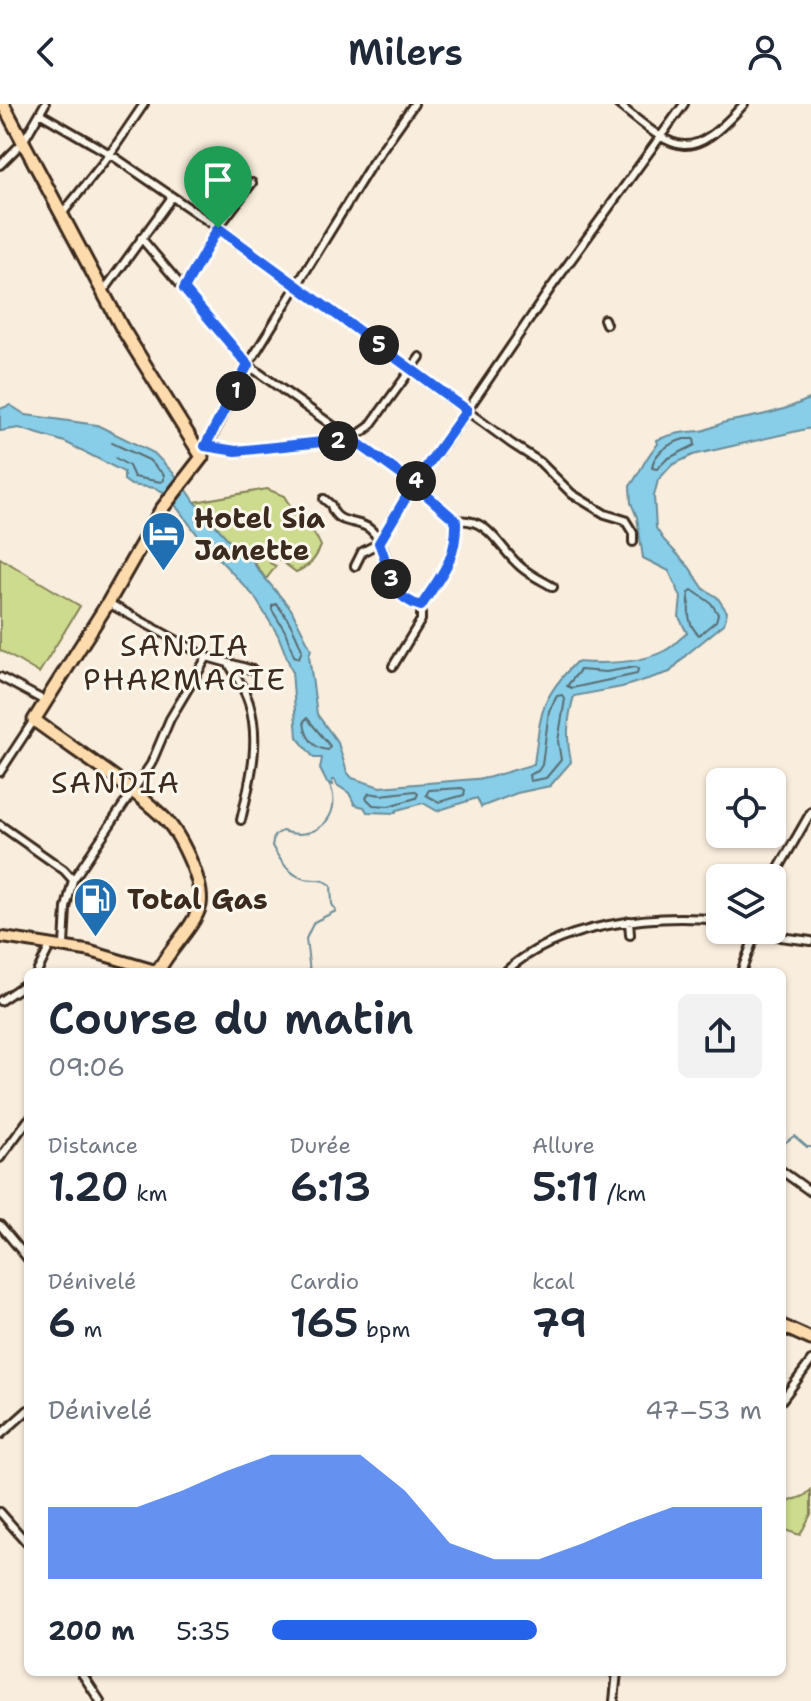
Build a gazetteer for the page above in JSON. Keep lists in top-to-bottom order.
{
  "districts": ["SANDIA PHARMACIE", "SANDIA"],
  "places": {
    "hotel": ["Hotel Sia Janette"],
    "fuel station": ["Total Gas"]
  },
  "page": {
    "header": "Milers",
    "pins": [
      "5",
      "1",
      "2",
      "4",
      "3"
    ],
    "heading": ["Course du matin", "09:06"],
    "stats": [
      ["Distance", "1.20 km"],
      ["Durée", "6:13"],
      ["Allure", "5:11 /km"],
      ["Dénivelé", "6 m"],
      ["Cardio", "165 bpm"],
      ["kcal", "79"]
    ],
    "chart": ["Dénivelé", "47–53 m"],
    "list": [
      {
        "name": "200 m",
        "note": "5:35"
      }
    ]
  }
}
